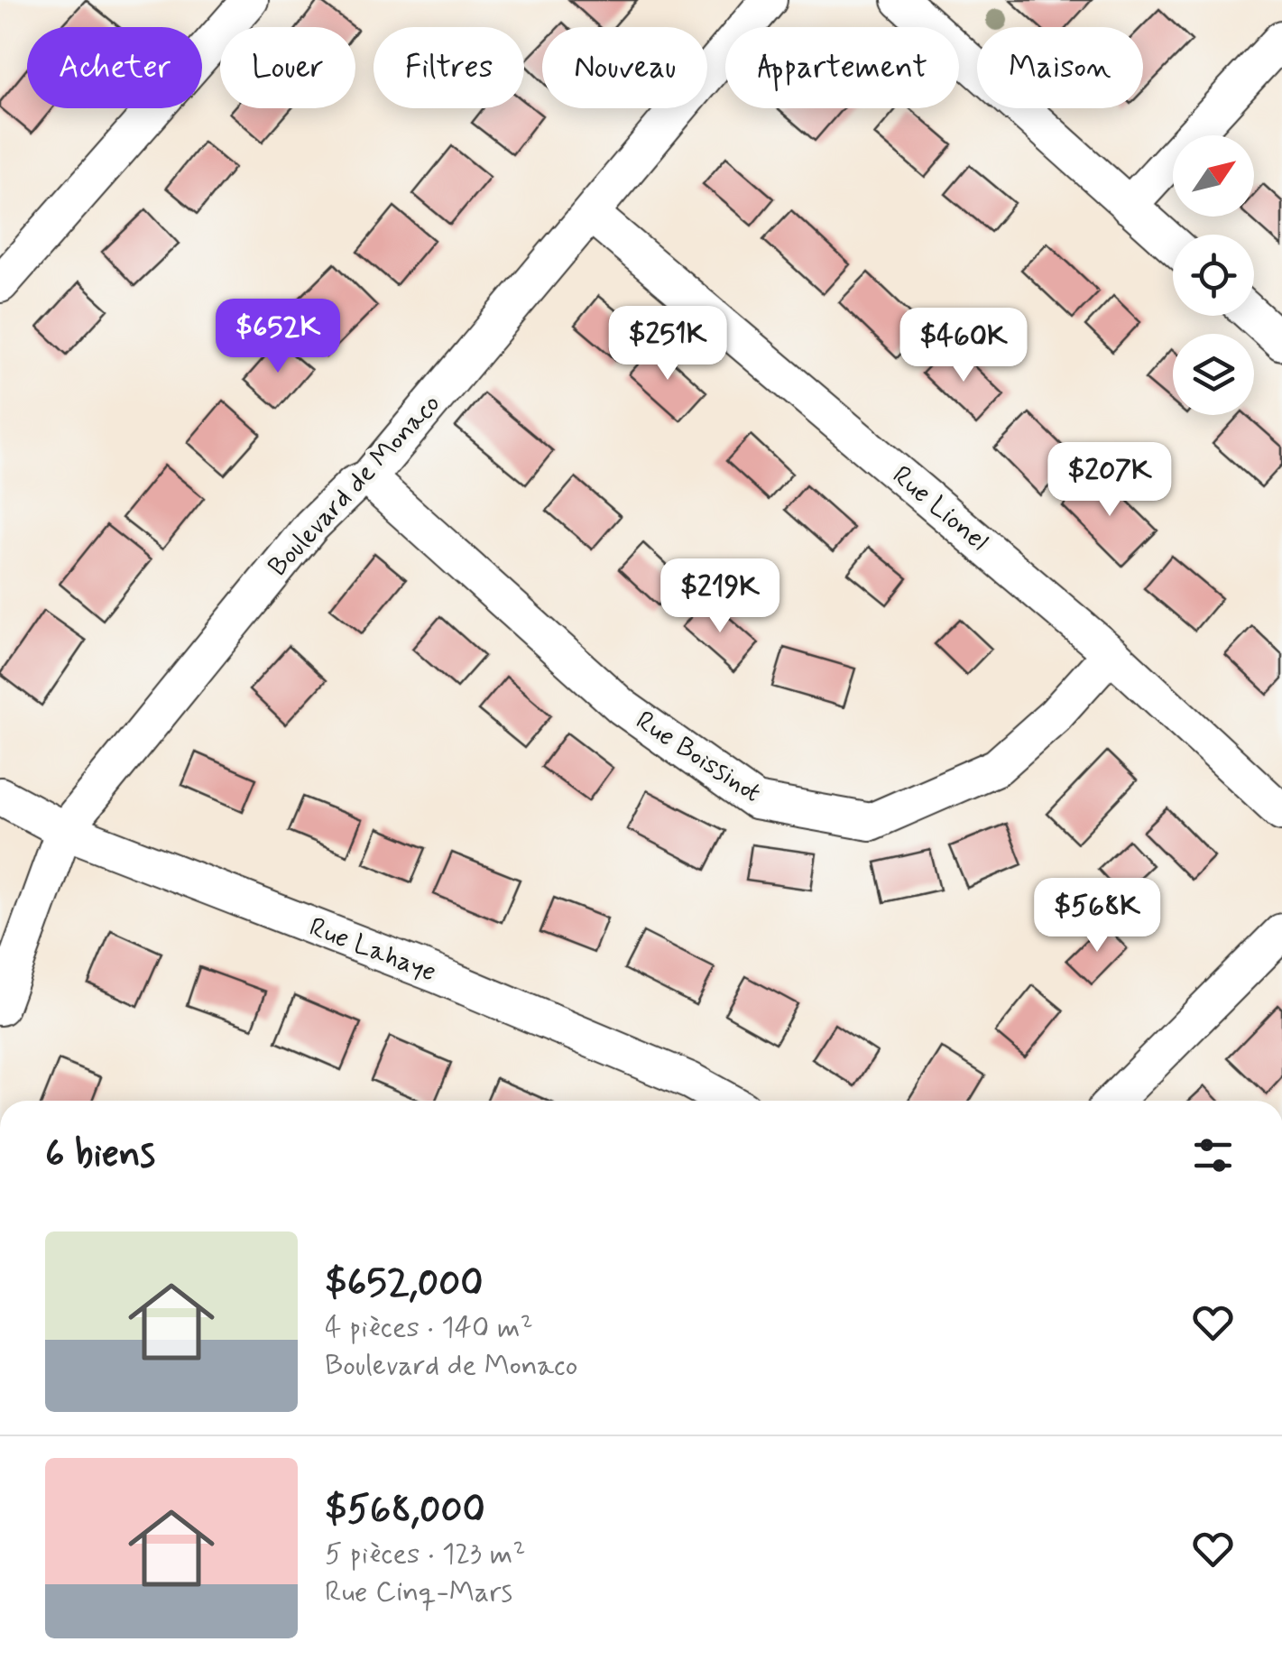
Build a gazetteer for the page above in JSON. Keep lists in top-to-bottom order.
{
  "streets": {
    "street": [
      "Boulevard de Monaco",
      "Rue Lionel",
      "Rue Boissinot",
      "Rue Lahaye"
    ]
  },
  "crossings": [
    ["Boulevard de Monaco", "Rue Lionel"],
    ["Boulevard de Monaco", "Rue Boissinot"],
    ["Boulevard de Monaco", "Rue Lahaye"],
    ["Rue Lionel", "Rue Boissinot"]
  ],
  "north": "top right",
  "page": {
    "chip": [
      "Acheter",
      "Louer",
      "Filtres",
      "Nouveau",
      "Appartement",
      "Maison"
    ],
    "price": [
      "$652K",
      "$251K",
      "$460K",
      "$207K",
      "$219K",
      "$568K"
    ],
    "heading": "6 biens",
    "list": [
      {
        "name": "$652,000",
        "note": "4 pièces · 140 m² · Boulevard de Monaco"
      },
      {
        "name": "$568,000",
        "note": "5 pièces · 123 m² · Rue Cinq-Mars"
      }
    ]
  }
}
